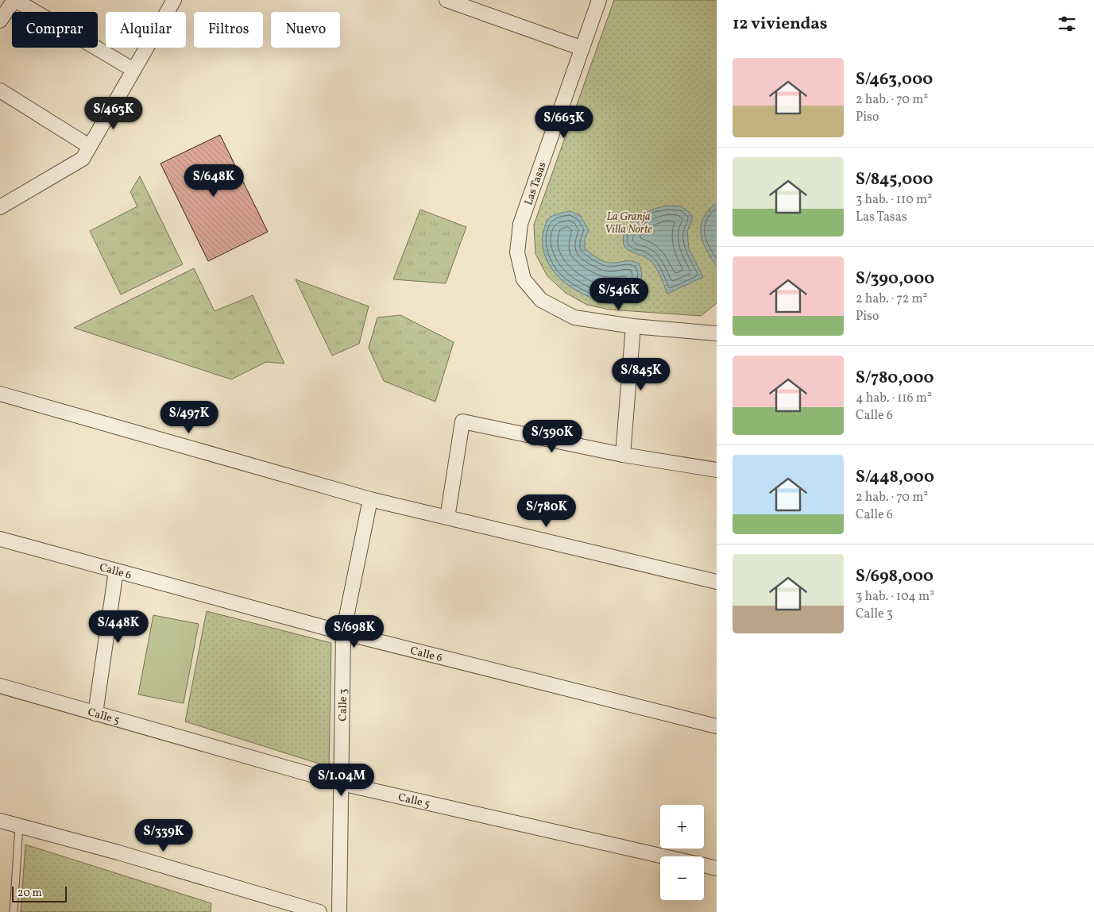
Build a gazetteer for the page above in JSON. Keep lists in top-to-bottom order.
{
  "streets": {
    "street": [
      "Las Tasas",
      "Calle 6",
      "Calle 3",
      "Calle 5"
    ]
  },
  "crossings": [
    ["Calle 6", "Calle 3"],
    ["Calle 3", "Calle 5"]
  ],
  "parks": ["La Granja Villa Norte"],
  "scale_bar": "20 m",
  "page": {
    "heading": "12 viviendas",
    "chip": [
      "Comprar",
      "Alquilar",
      "Filtros",
      "Nuevo"
    ],
    "list": [
      {
        "name": "S/463,000",
        "note": "2 hab. · 70 m² · Piso"
      },
      {
        "name": "S/845,000",
        "note": "3 hab. · 110 m² · Las Tasas"
      },
      {
        "name": "S/390,000",
        "note": "2 hab. · 72 m² · Piso"
      },
      {
        "name": "S/780,000",
        "note": "4 hab. · 116 m² · Calle 6"
      },
      {
        "name": "S/448,000",
        "note": "2 hab. · 70 m² · Calle 6"
      },
      {
        "name": "S/698,000",
        "note": "3 hab. · 104 m² · Calle 3"
      }
    ],
    "price": [
      "S/463K",
      "S/663K",
      "S/648K",
      "S/546K",
      "S/845K",
      "S/497K",
      "S/390K",
      "S/780K",
      "S/448K",
      "S/698K",
      "S/1.04M",
      "S/339K"
    ],
    "map_buttons": ["+", "−"],
    "scale": "20 m"
  }
}
